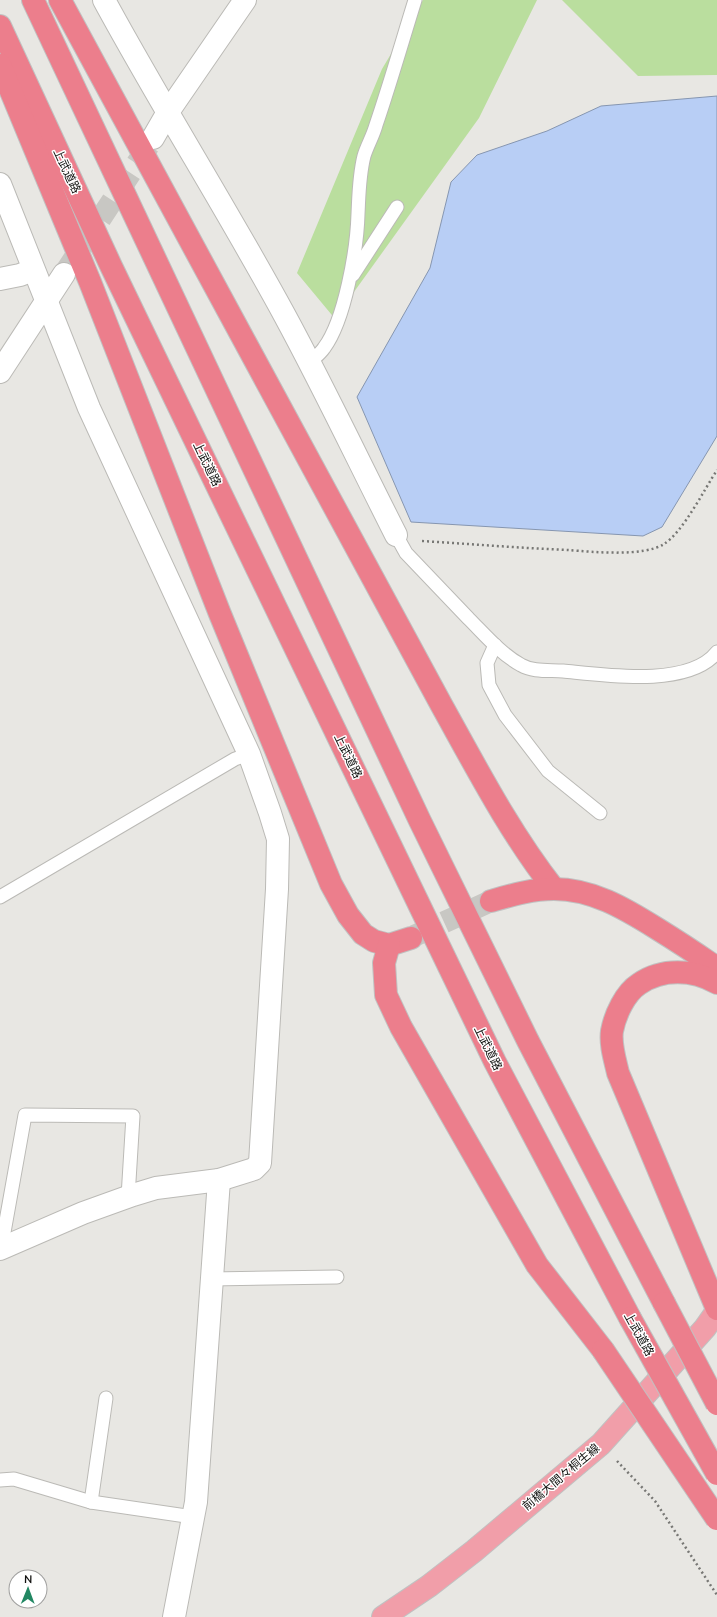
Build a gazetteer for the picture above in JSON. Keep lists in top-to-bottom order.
{
  "streets": {
    "highway": ["上武道路"],
    "main road": ["前橋大間々桐生線"]
  },
  "north": "top"
}
